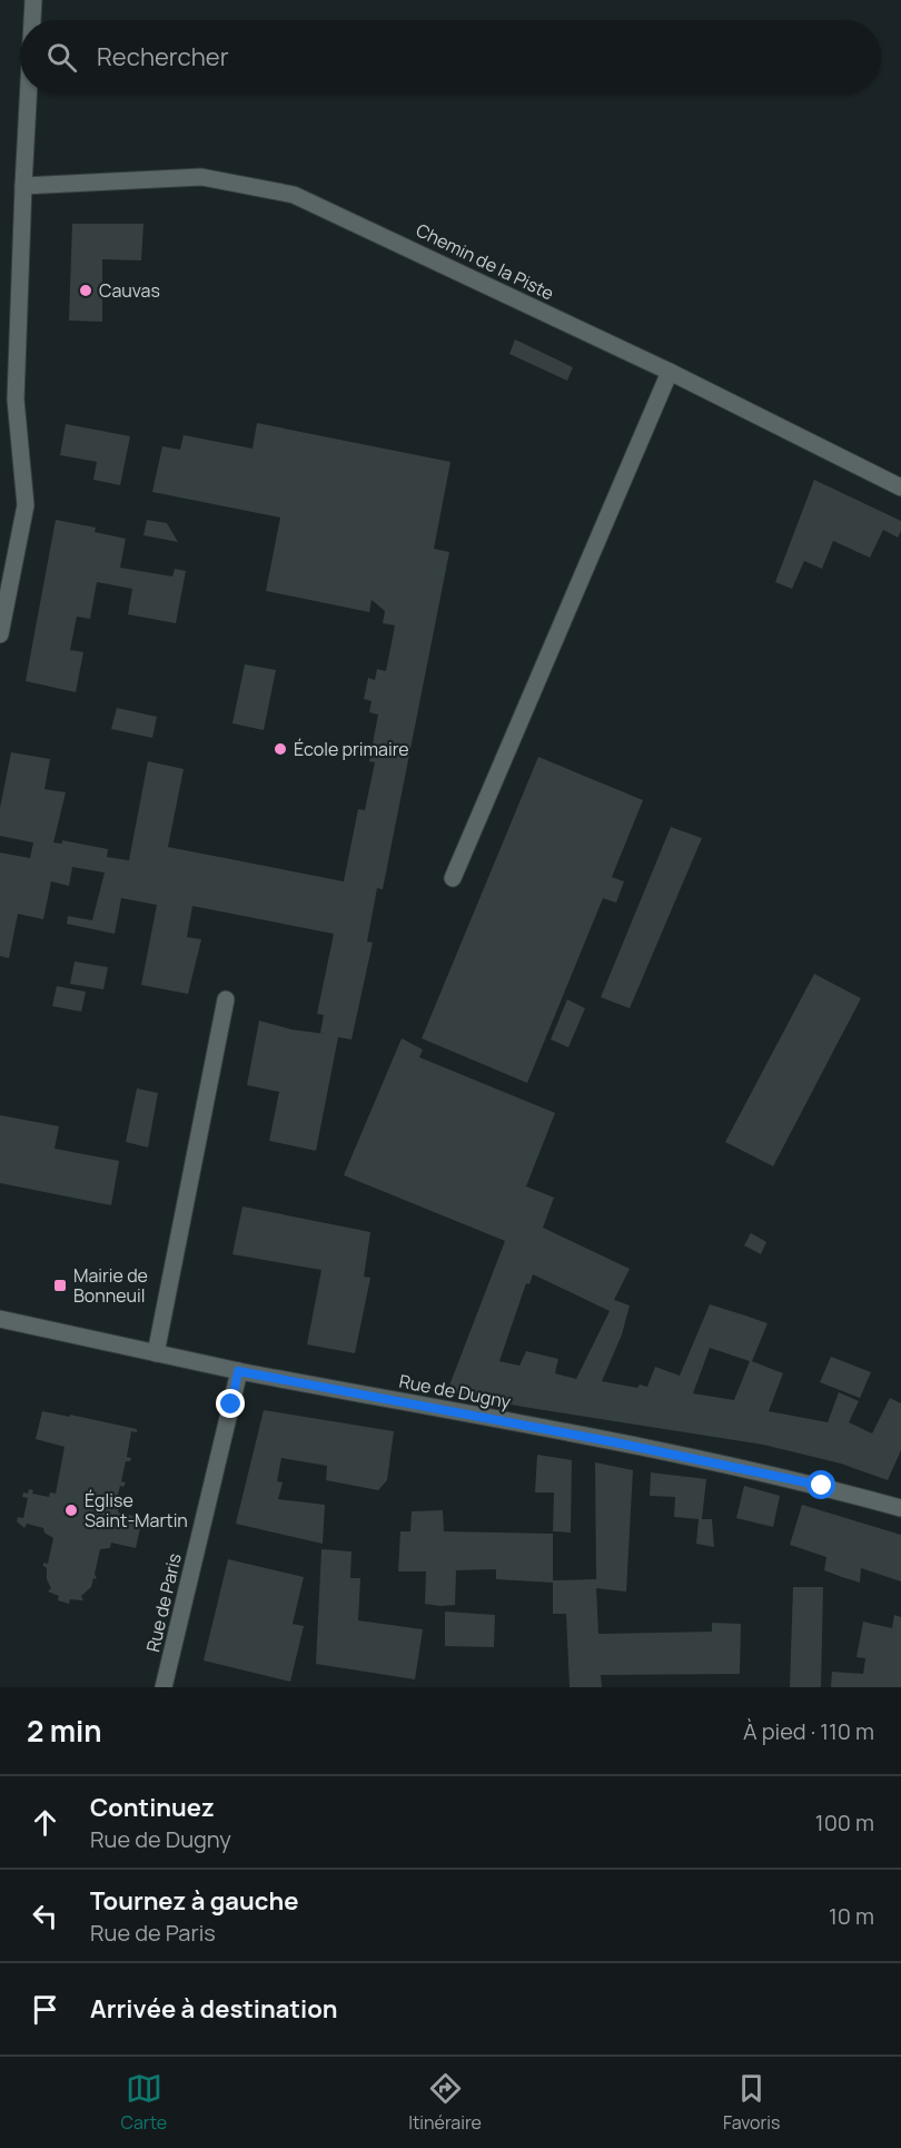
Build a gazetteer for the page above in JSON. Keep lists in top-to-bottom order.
{
  "streets": {
    "street": ["Chemin de la Piste", "Rue de Dugny", "Rue de Paris"]
  },
  "crossings": [
    ["Rue de Dugny", "Rue de Paris"]
  ],
  "places": {
    "other": ["Cauvas", "École primaire", "Église Saint-Martin"],
    "transit": ["Mairie de Bonneuil"]
  },
  "page": {
    "search": "Rechercher",
    "heading": ["2 min", "À pied · 110 m"],
    "list": [
      ["Continuez", "Rue de Dugny", "100 m"],
      ["Tournez à gauche", "Rue de Paris", "10 m"],
      "Arrivée à destination"
    ],
    "nav": ["Carte", "Itinéraire", "Favoris"]
  }
}
